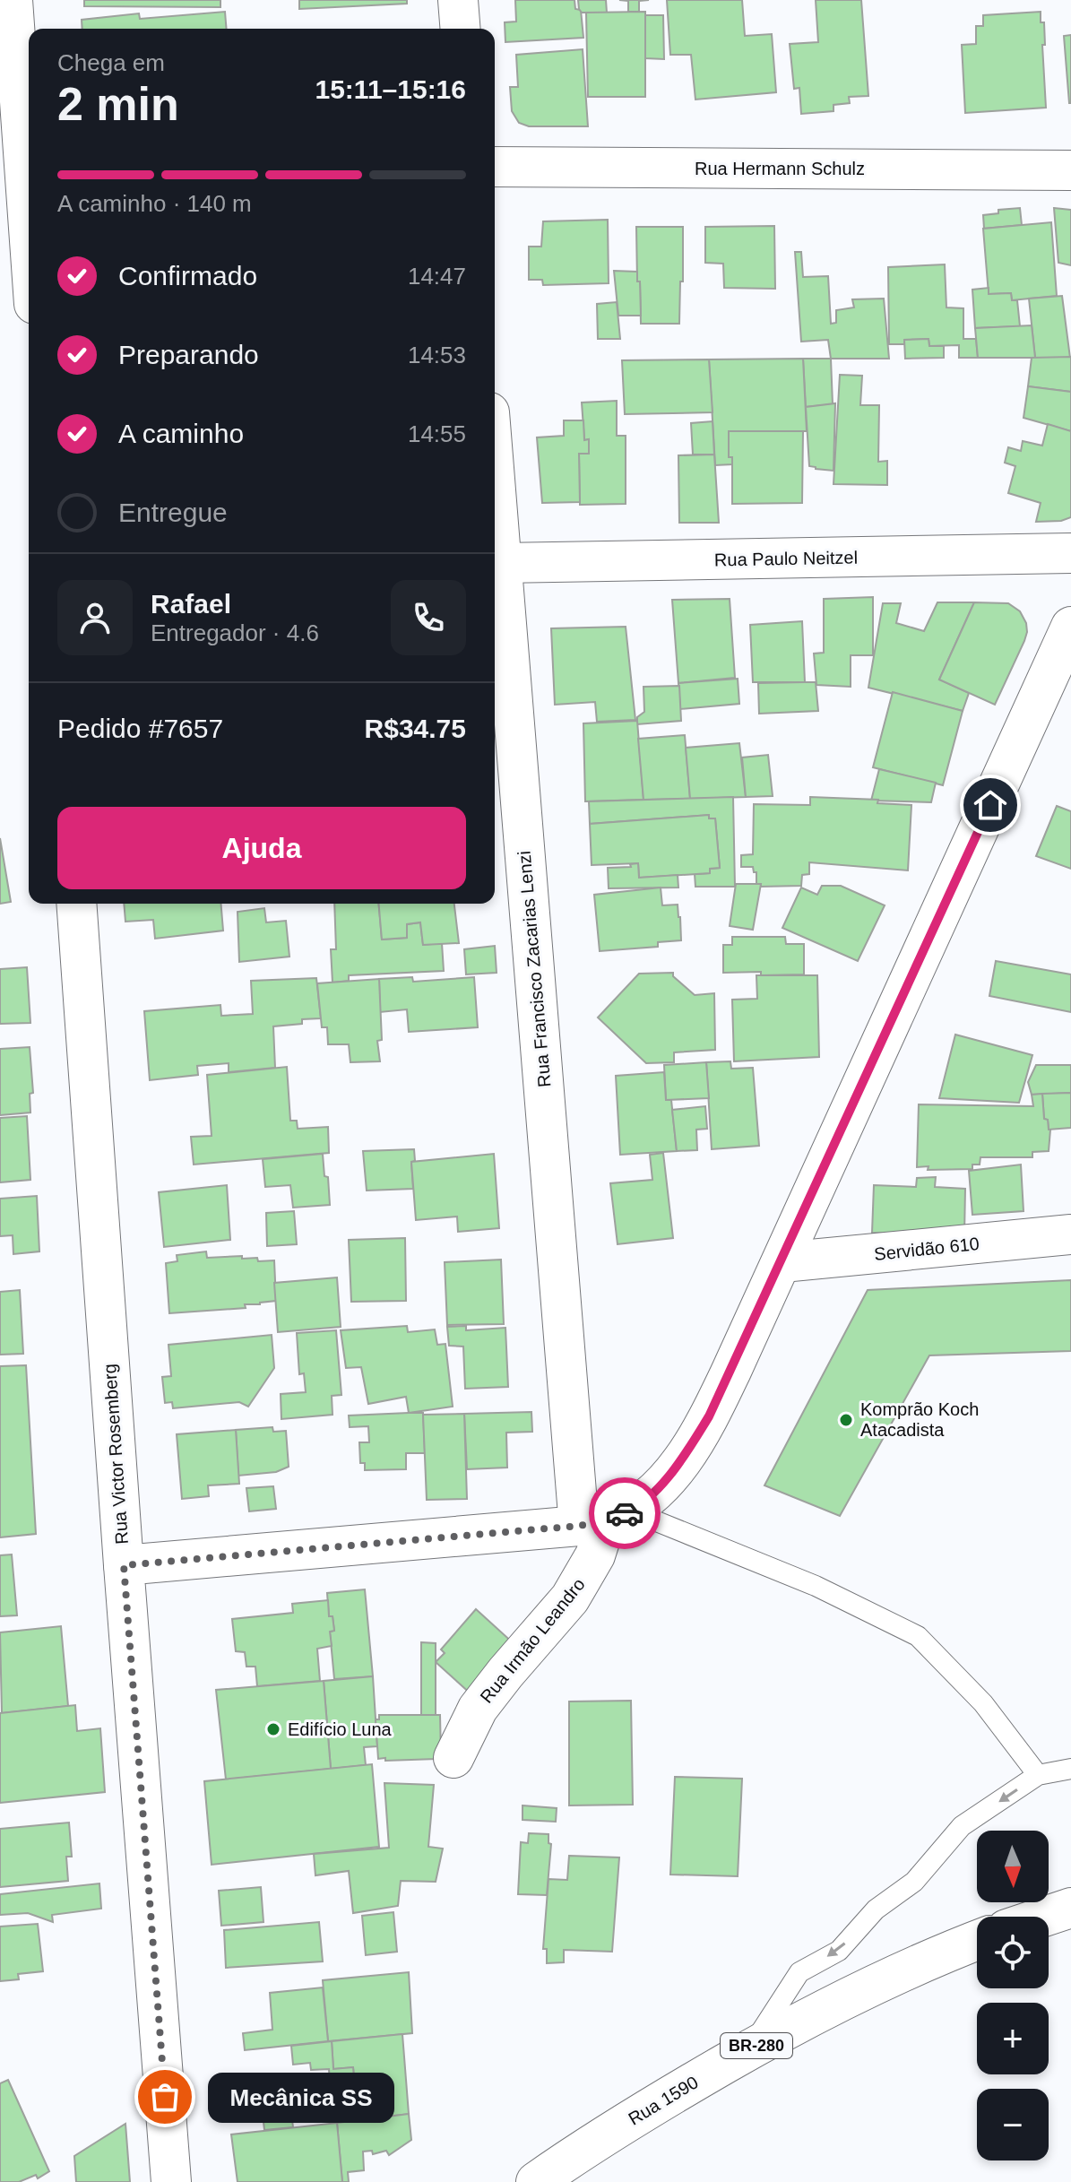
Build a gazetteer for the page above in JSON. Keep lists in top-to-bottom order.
{
  "streets": {
    "main road": [
      "Rua Hermann Schulz",
      "Rua Paulo Neitzel",
      "Rua Francisco Zacarias Lenzi",
      "Servidão 610",
      "Rua Victor Rosemberg",
      "Rua Irmão Leandro",
      "BR-280",
      "Rua 1590"
    ]
  },
  "crossings": [
    ["Rua Paulo Neitzel", "Rua Francisco Zacarias Lenzi"],
    ["Rua Francisco Zacarias Lenzi", "Rua Irmão Leandro"]
  ],
  "places": ["Komprão Koch Atacadista", "Edifício Luna", "Mecânica SS"],
  "north": "bottom",
  "page": {
    "heading": ["2 min", "Chega em", "15:11–15:16"],
    "panel": [
      "Rafael",
      "Entregador · 4.6",
      "Pedido #7657",
      "R$34.75"
    ],
    "bar": "A caminho · 140 m",
    "list": [
      ["Confirmado", "14:47"],
      ["Preparando", "14:53"],
      ["A caminho", "14:55"],
      "Entregue"
    ],
    "buttons": "Ajuda",
    "map_buttons": ["+", "−"],
    "bubble": "Mecânica SS"
  }
}
